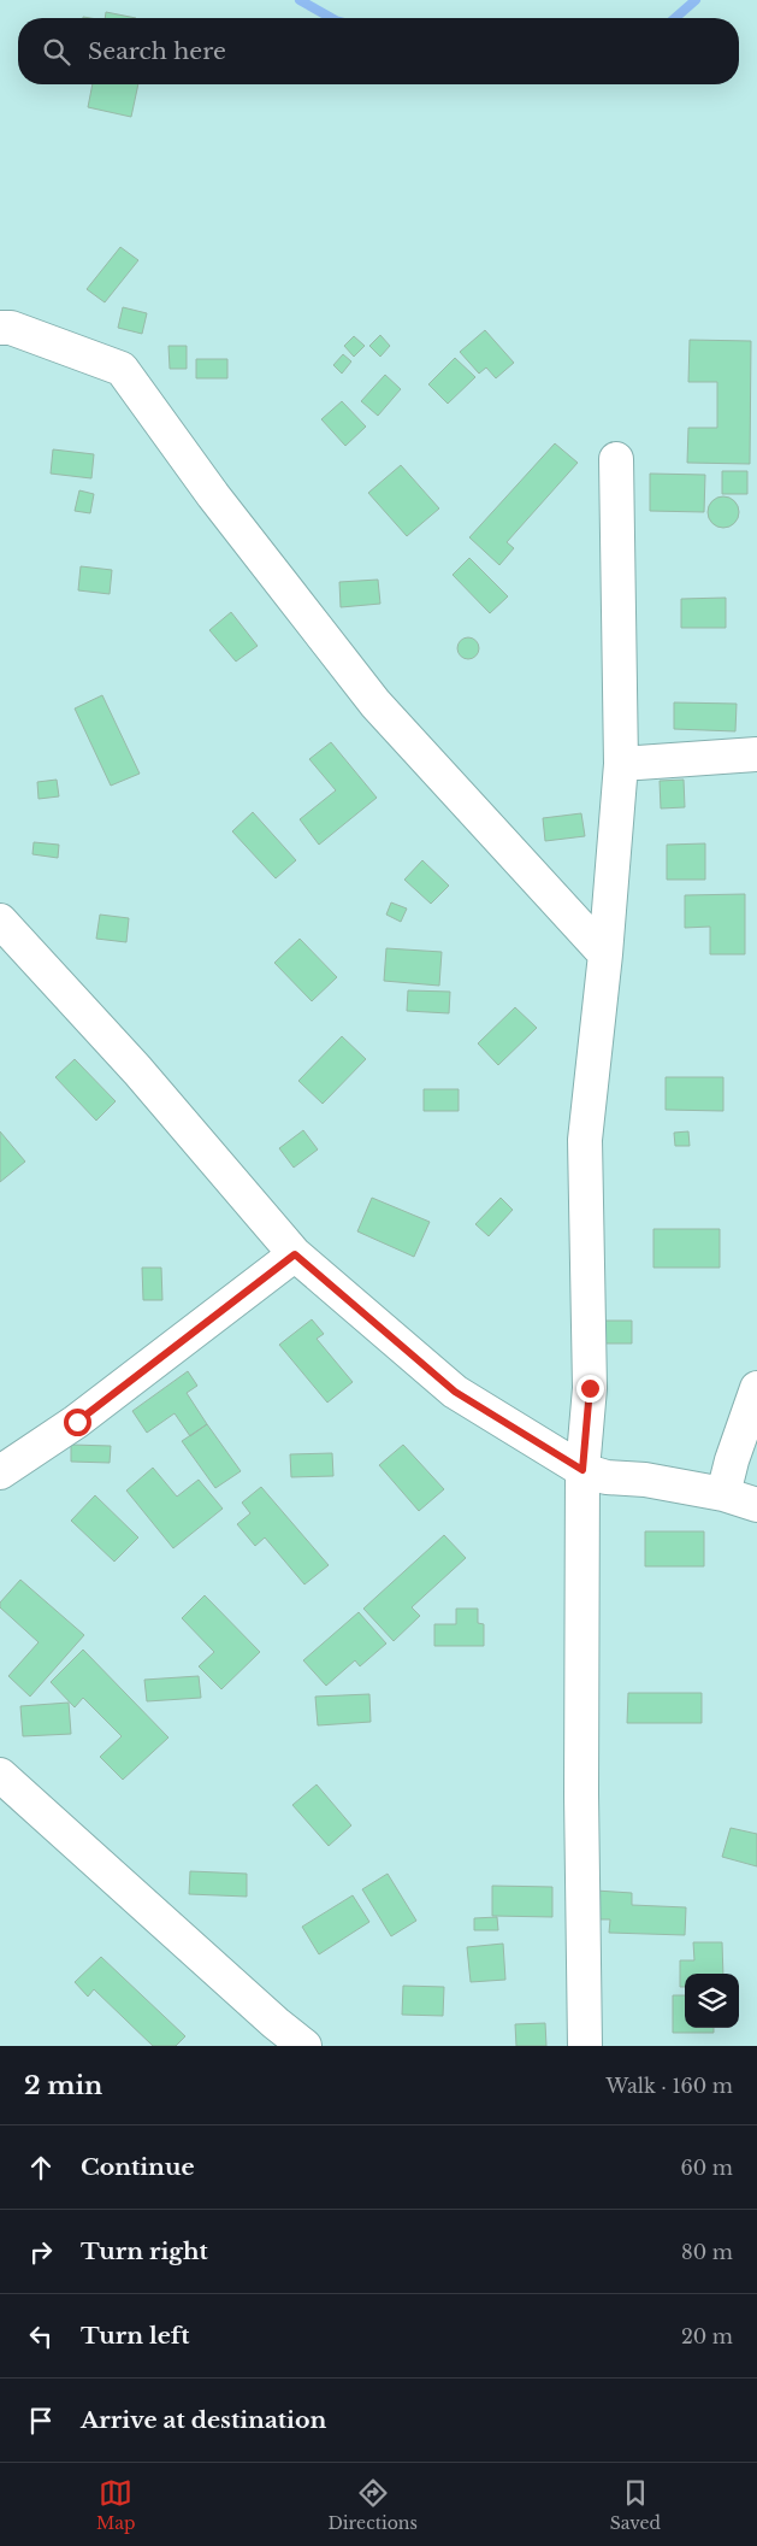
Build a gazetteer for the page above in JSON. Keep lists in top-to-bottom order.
{
  "page": {
    "search": "Search here",
    "heading": ["2 min", "Walk · 160 m"],
    "list": [
      ["Continue", "60 m"],
      ["Turn right", "80 m"],
      ["Turn left", "20 m"],
      "Arrive at destination"
    ],
    "nav": ["Map", "Directions", "Saved"]
  }
}
